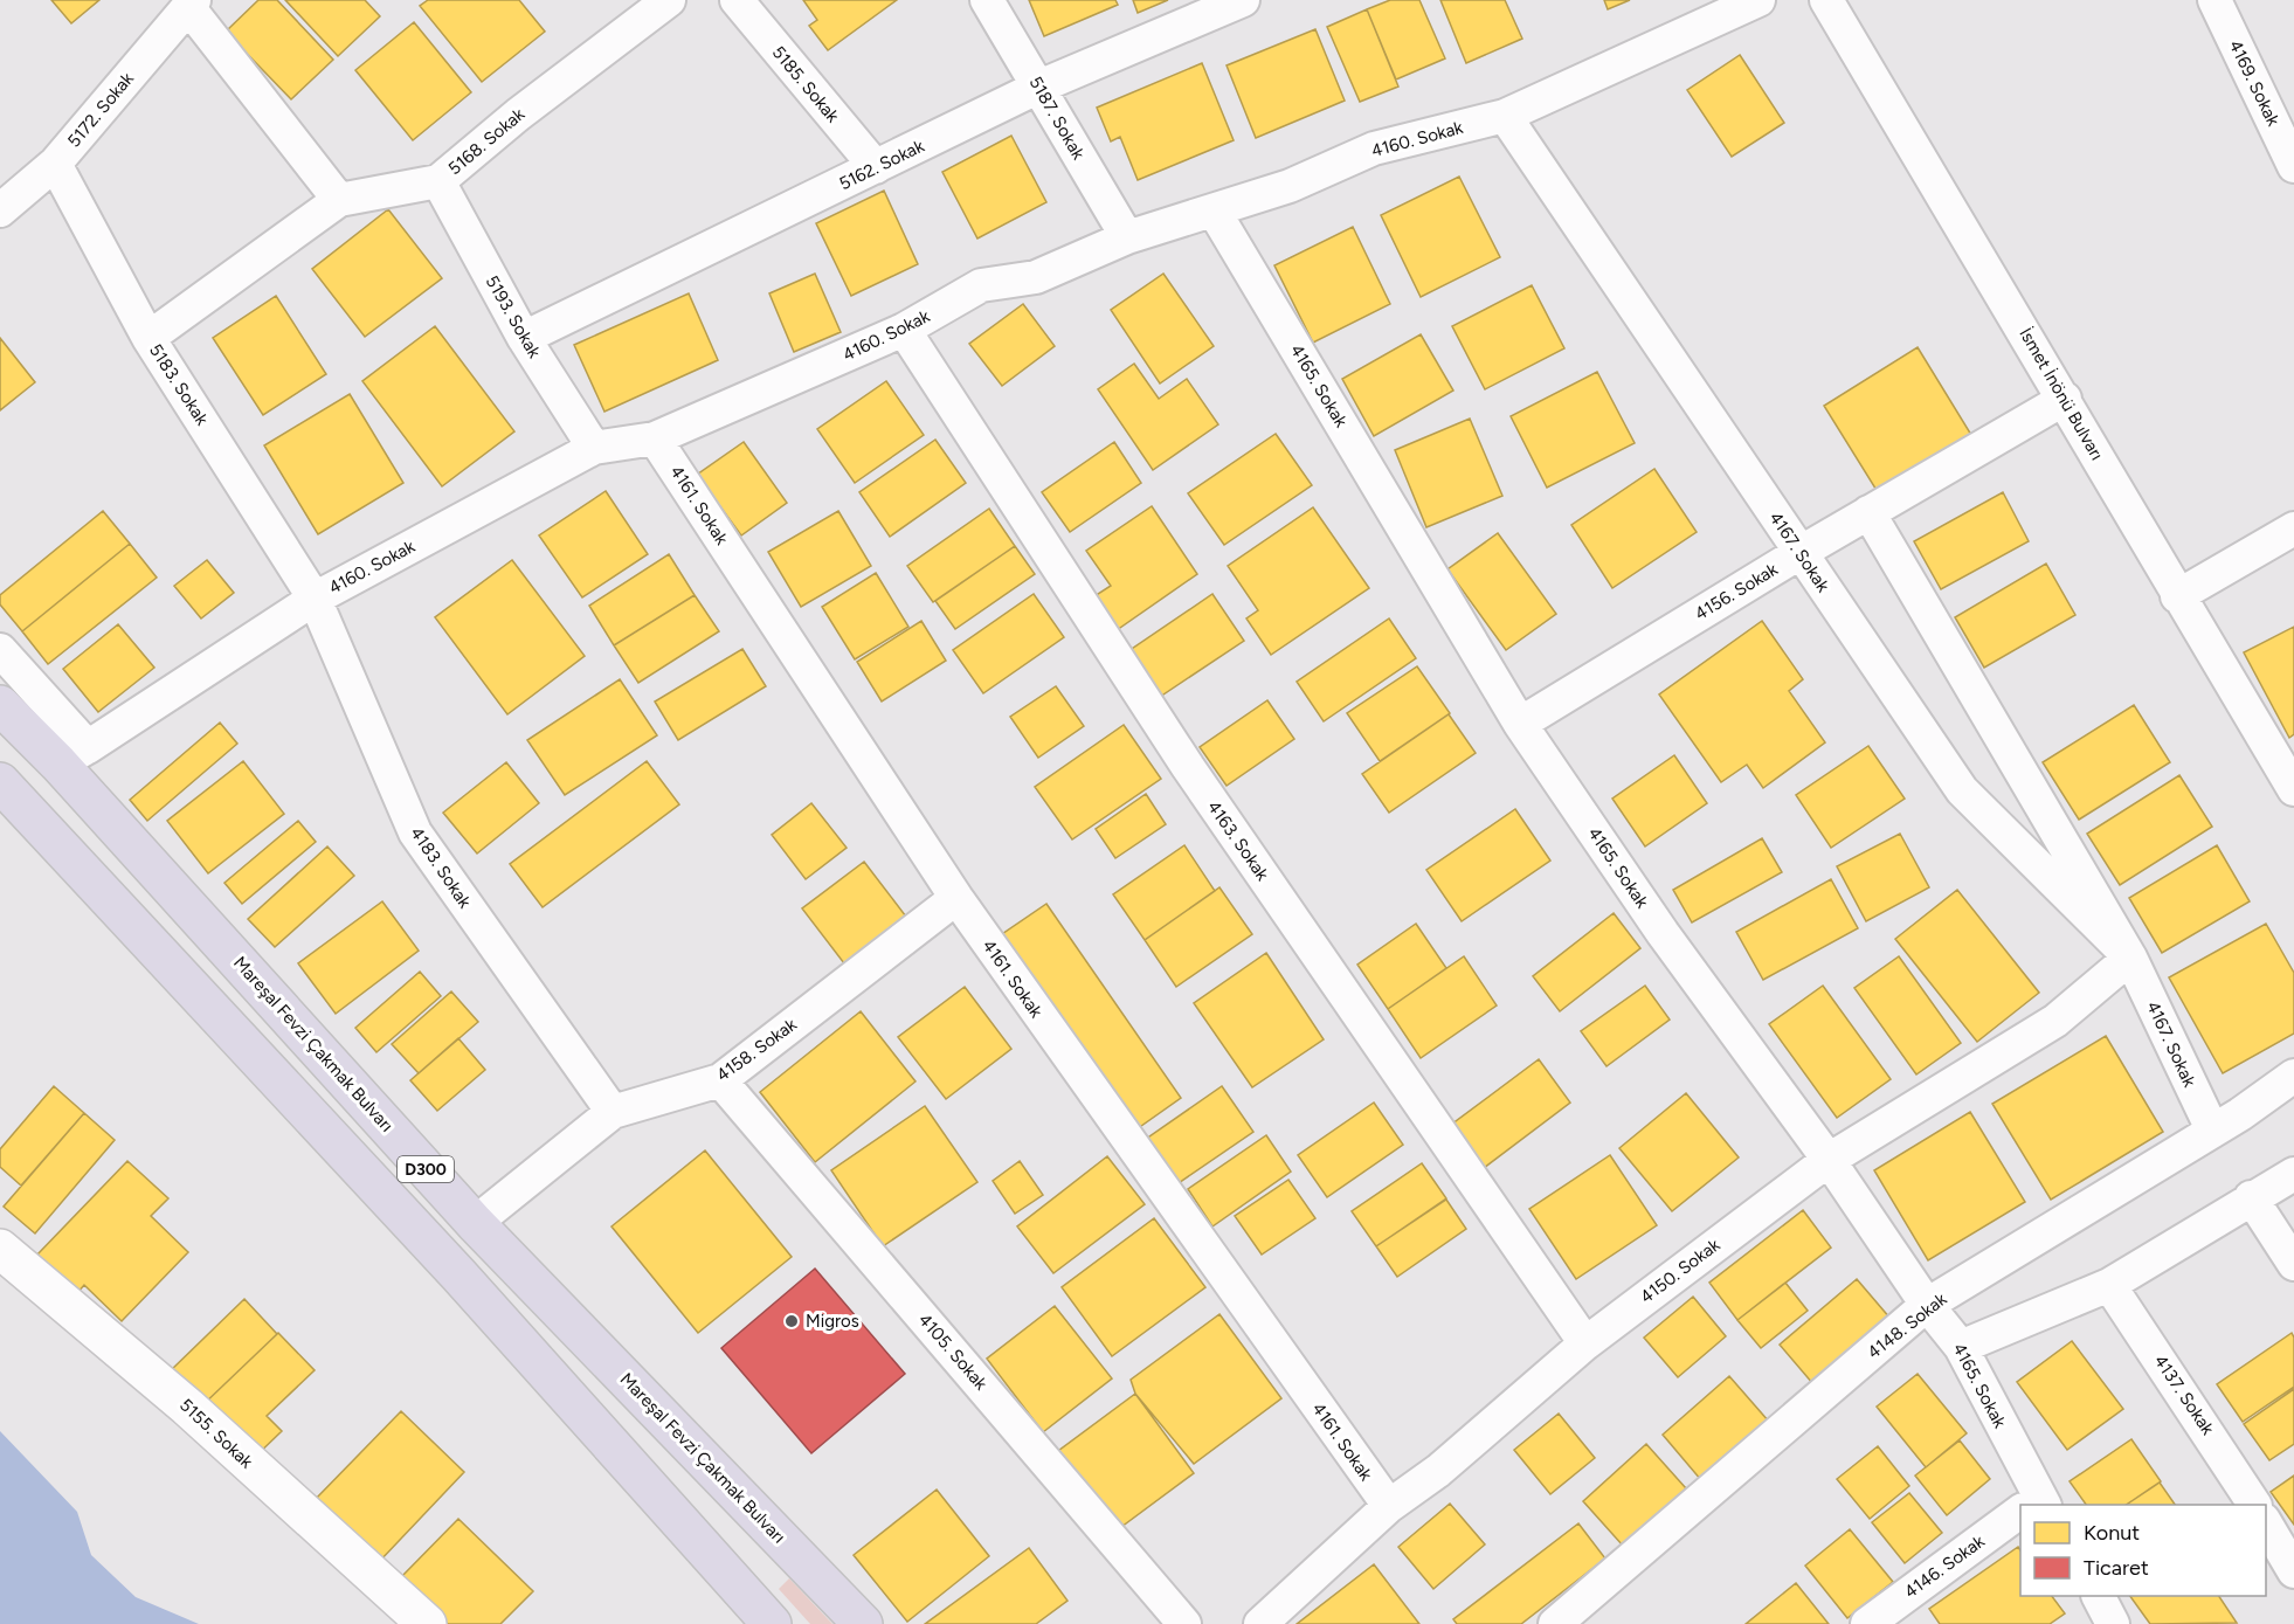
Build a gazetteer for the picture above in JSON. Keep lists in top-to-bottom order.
{
  "streets": {
    "highway": ["Mareşal Fevzi Çakmak Bulvarı", "D300"],
    "street": [
      "4169. Sokak",
      "5185. Sokak",
      "5172. Sokak",
      "5187. Sokak",
      "4160. Sokak",
      "5168. Sokak",
      "5162. Sokak",
      "5193. Sokak",
      "5183. Sokak",
      "4165. Sokak",
      "İsmet İnönü Bulvarı",
      "4161. Sokak",
      "4167. Sokak",
      "4156. Sokak",
      "4163. Sokak",
      "4183. Sokak",
      "4158. Sokak",
      "4150. Sokak",
      "4148. Sokak",
      "4105. Sokak",
      "4137. Sokak",
      "5155. Sokak",
      "4146. Sokak"
    ]
  },
  "crossings": [
    ["5185. Sokak", "5162. Sokak"],
    ["5172. Sokak", "5183. Sokak"],
    ["5187. Sokak", "4160. Sokak"],
    ["5187. Sokak", "5162. Sokak"],
    ["4160. Sokak", "5193. Sokak"],
    ["4160. Sokak", "5183. Sokak"],
    ["4160. Sokak", "4165. Sokak"],
    ["4160. Sokak", "4161. Sokak"],
    ["4160. Sokak", "4167. Sokak"],
    ["4160. Sokak", "4163. Sokak"],
    ["4160. Sokak", "4183. Sokak"],
    ["4160. Sokak", "Mareşal Fevzi Çakmak Bulvarı"],
    ["5168. Sokak", "5193. Sokak"],
    ["5168. Sokak", "5183. Sokak"],
    ["5162. Sokak", "5193. Sokak"],
    ["5183. Sokak", "4183. Sokak"],
    ["4165. Sokak", "4156. Sokak"],
    ["4165. Sokak", "4150. Sokak"],
    ["4165. Sokak", "4148. Sokak"],
    ["İsmet İnönü Bulvarı", "4156. Sokak"],
    ["4161. Sokak", "4158. Sokak"],
    ["4161. Sokak", "4150. Sokak"],
    ["4167. Sokak", "4156. Sokak"],
    ["4167. Sokak", "4150. Sokak"],
    ["4167. Sokak", "4148. Sokak"],
    ["4163. Sokak", "4150. Sokak"],
    ["4183. Sokak", "4158. Sokak"],
    ["Mareşal Fevzi Çakmak Bulvarı", "4158. Sokak"],
    ["4158. Sokak", "4105. Sokak"]
  ],
  "places": ["Migros"],
  "legend": ["Konut", "Ticaret"]
}
